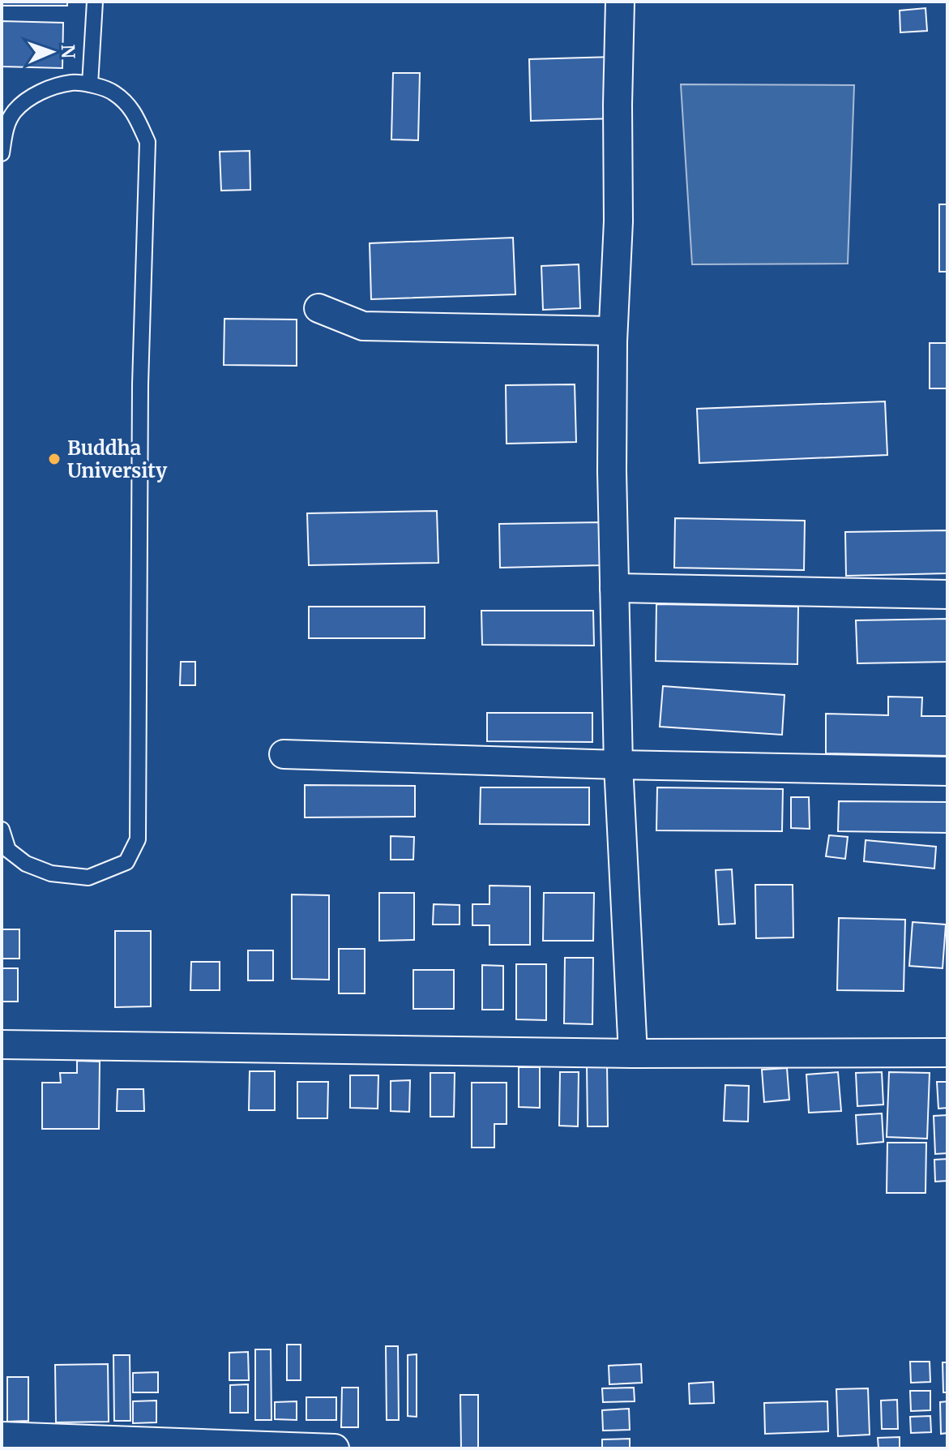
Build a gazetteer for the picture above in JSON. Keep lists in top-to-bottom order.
{
  "places": ["Buddha University"],
  "north": "right"
}
